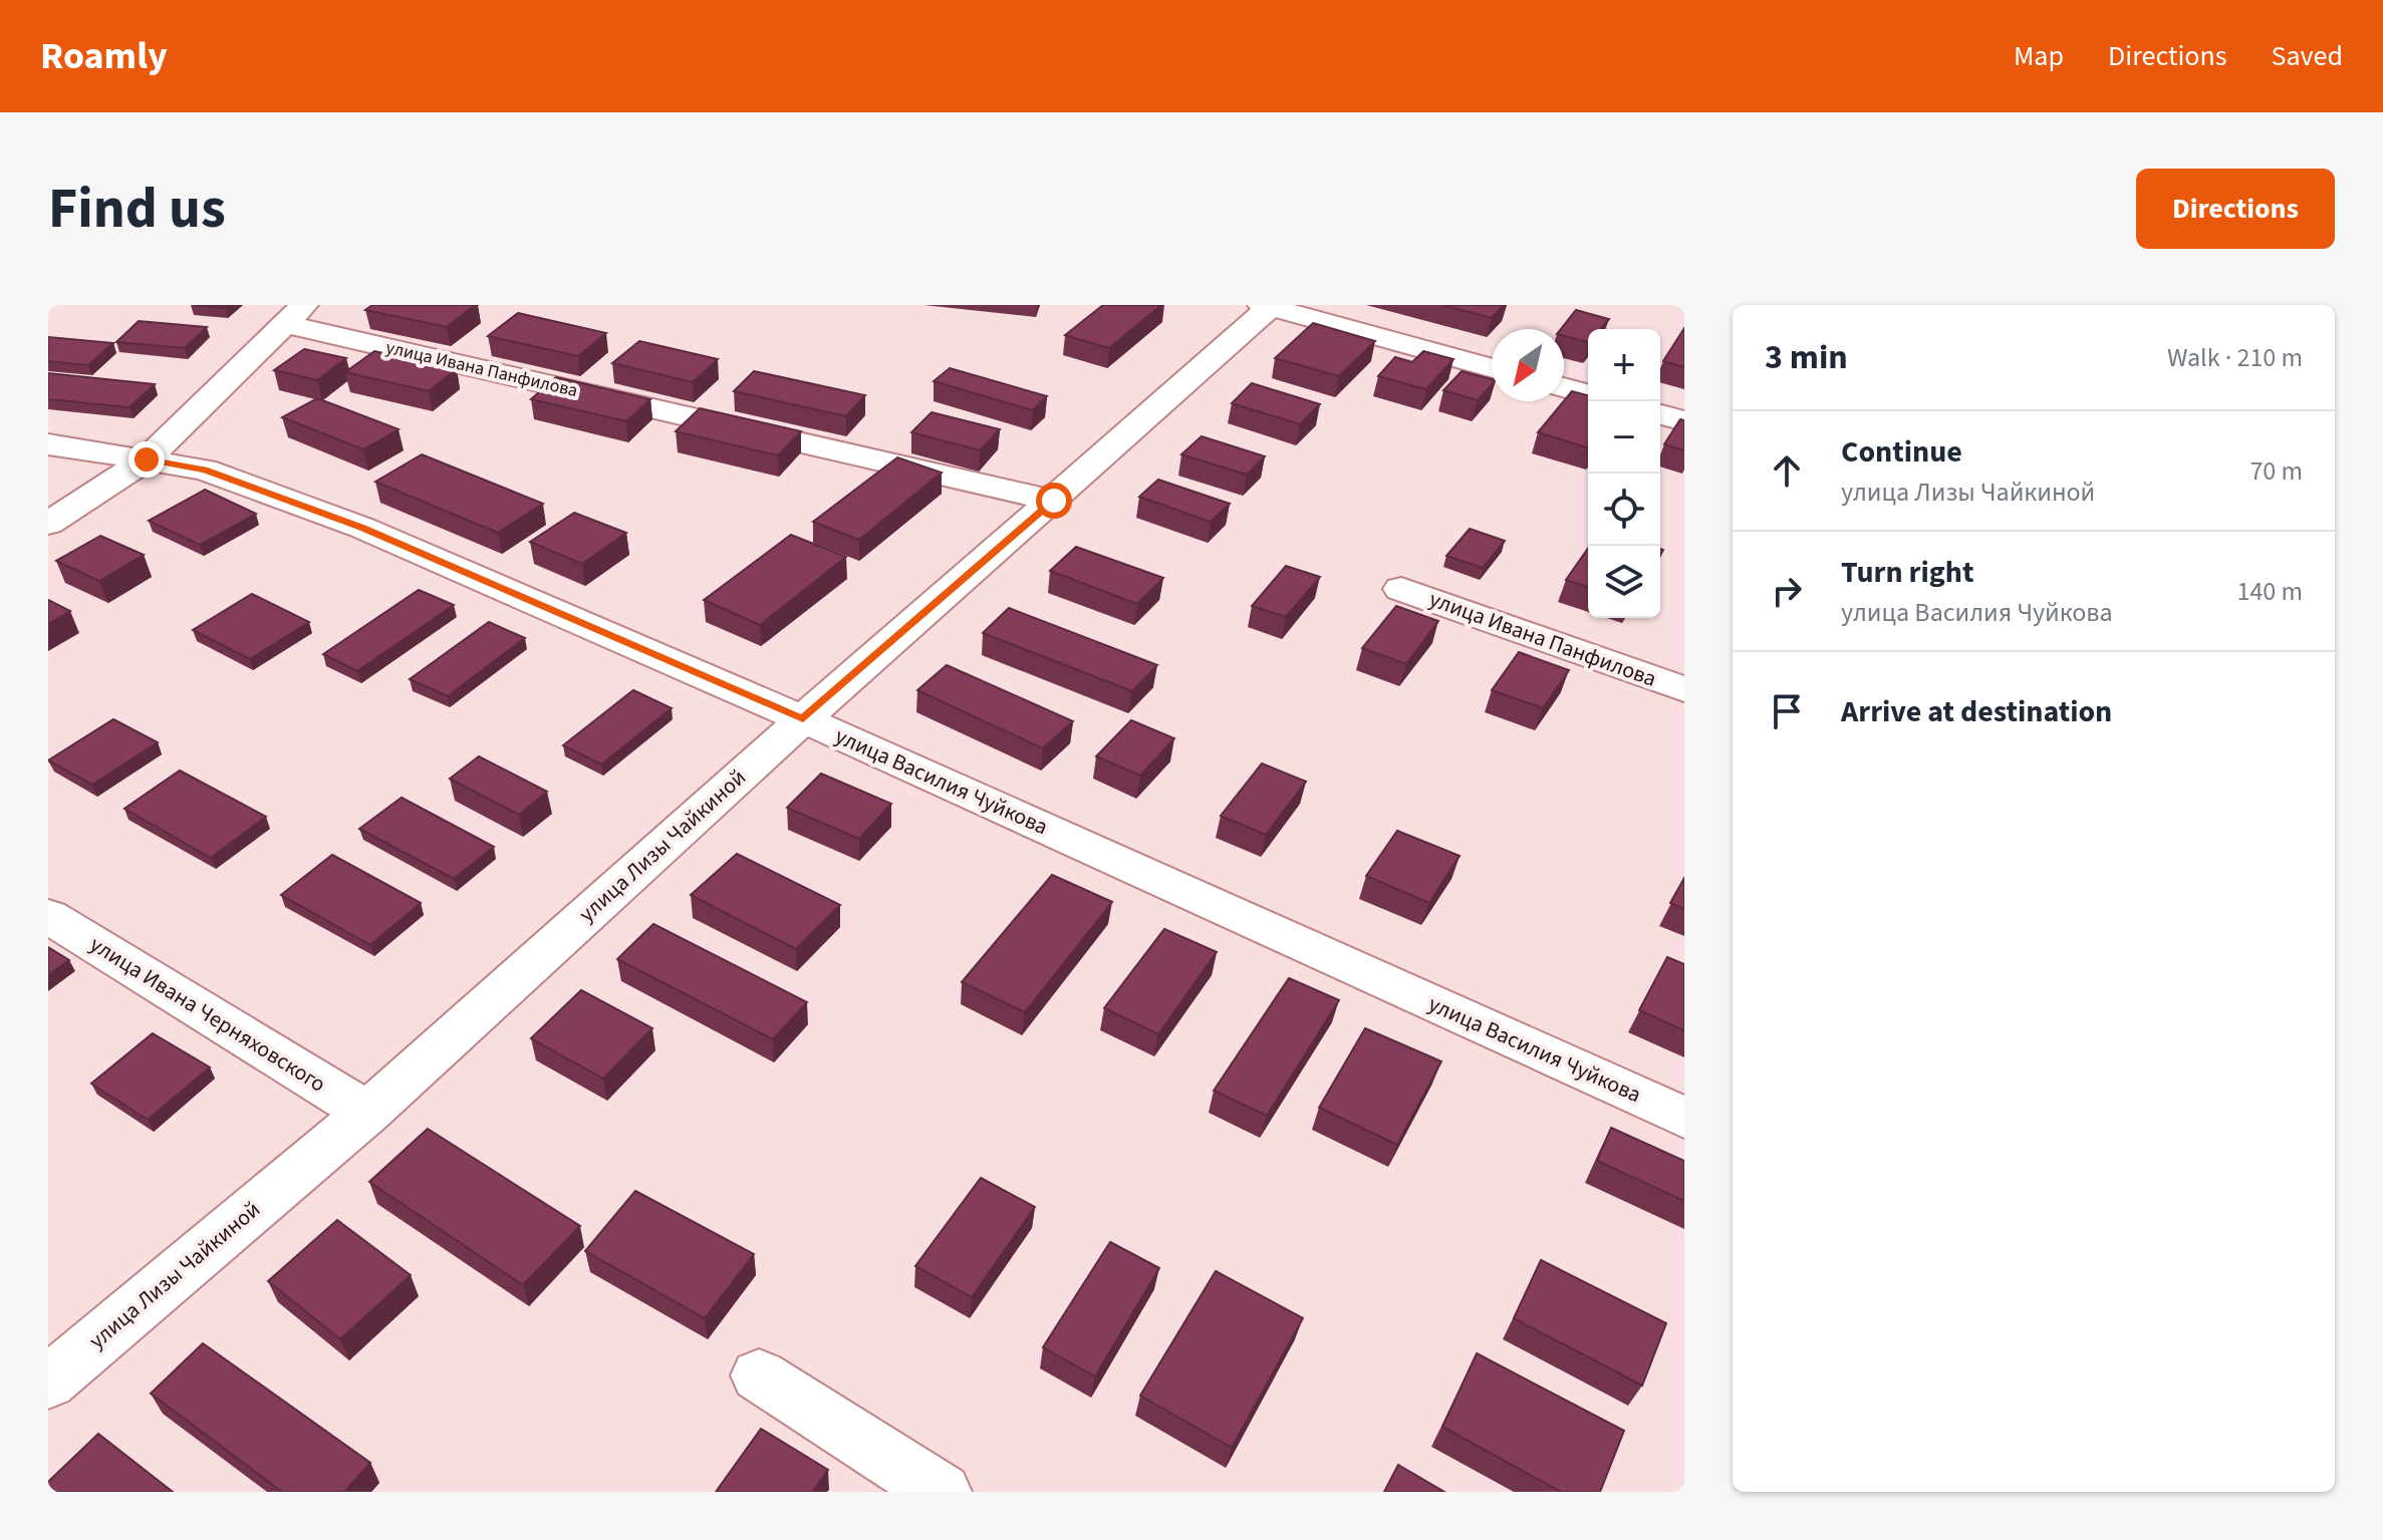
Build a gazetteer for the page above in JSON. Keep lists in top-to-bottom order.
{
  "streets": {
    "street": [
      "улица Ивана Панфилова",
      "улица Василия Чуйкова",
      "улица Лизы Чайкиной",
      "улица Ивана Черняховского"
    ]
  },
  "crossings": [
    ["улица Ивана Панфилова", "улица Лизы Чайкиной"],
    ["улица Василия Чуйкова", "улица Лизы Чайкиной"],
    ["улица Лизы Чайкиной", "улица Ивана Черняховского"]
  ],
  "north": "bottom left",
  "page": {
    "header": "Roamly",
    "nav": ["Map", "Directions", "Saved"],
    "buttons": "Directions",
    "title": "Find us",
    "heading": ["3 min", "Walk · 210 m"],
    "map_buttons": ["+", "−"],
    "list": [
      ["Continue", "улица Лизы Чайкиной", "70 m"],
      ["Turn right", "улица Василия Чуйкова", "140 m"],
      "Arrive at destination"
    ]
  }
}
